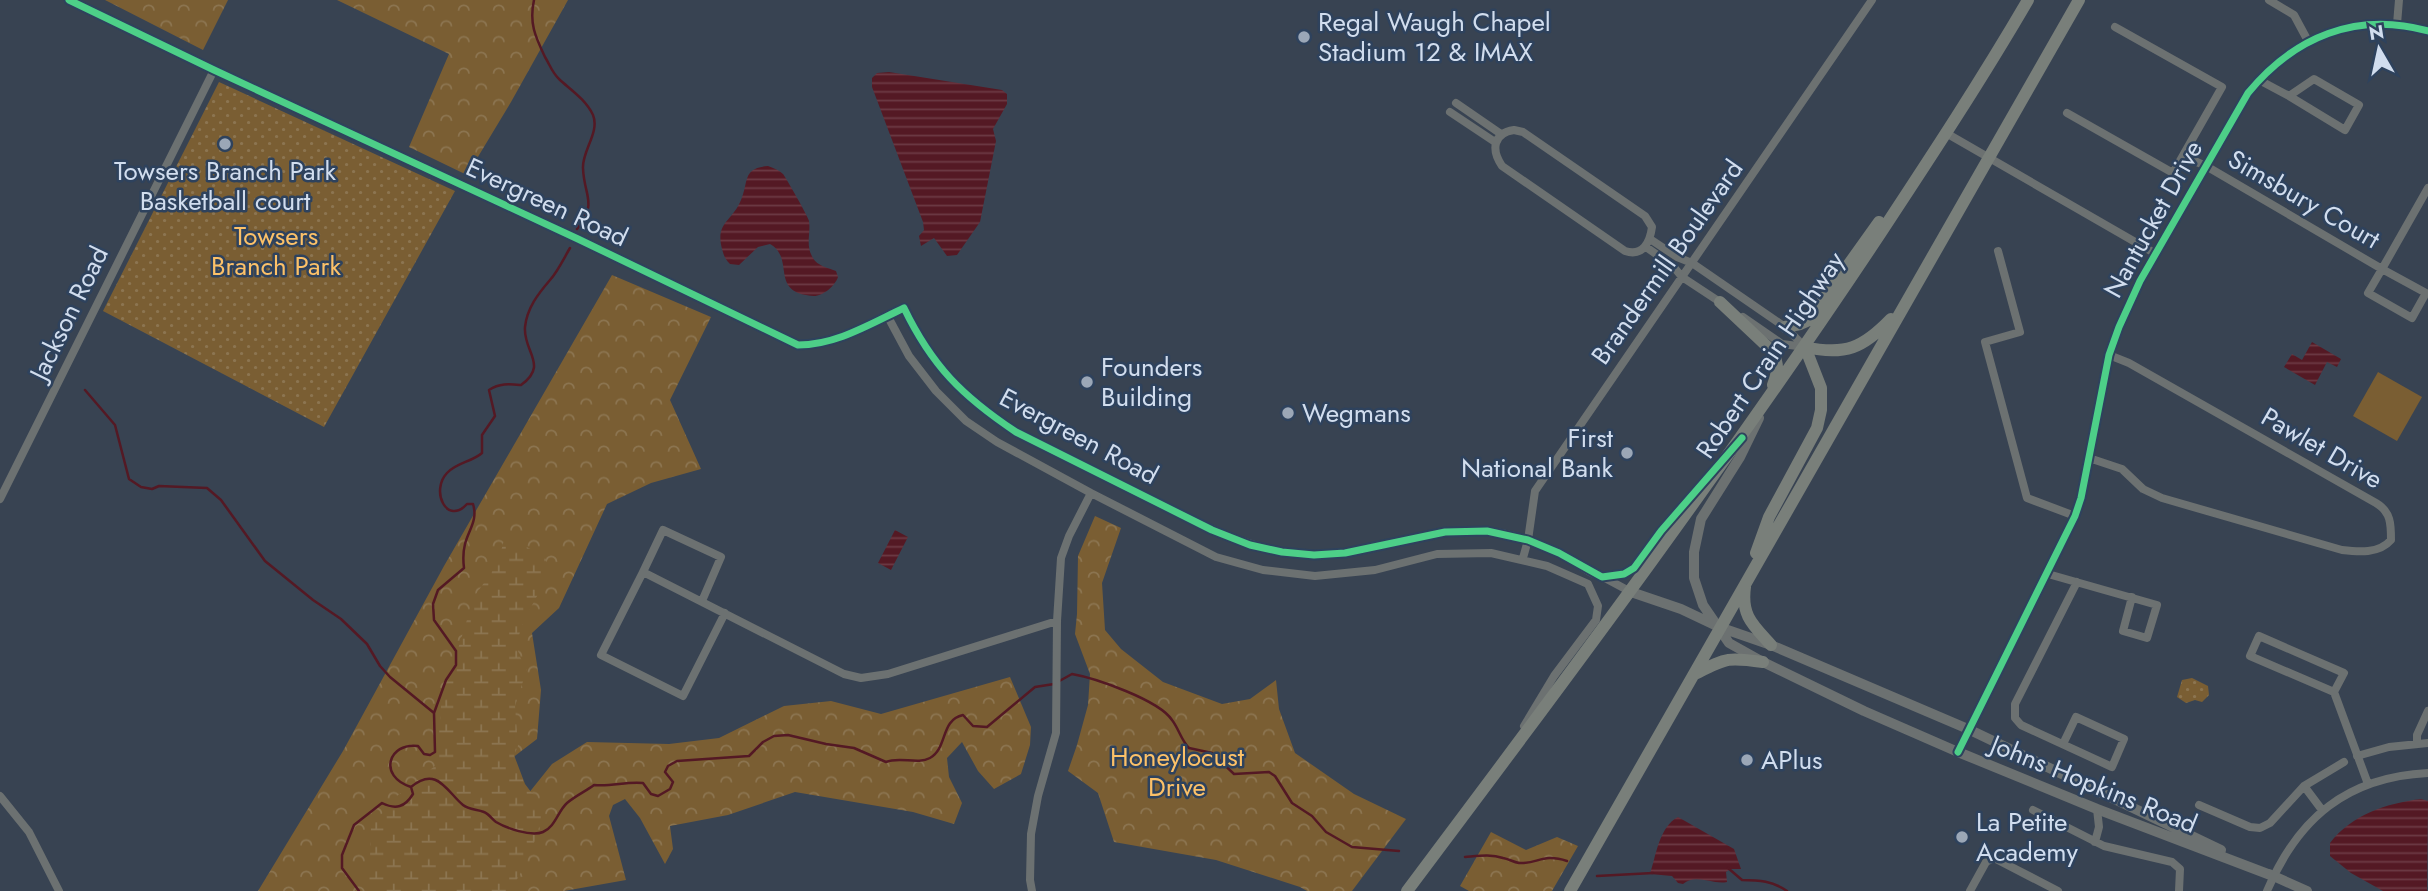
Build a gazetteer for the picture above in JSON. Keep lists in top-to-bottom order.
{
  "streets": {
    "highway": ["Robert Crain Highway"],
    "street": [
      "Simsbury Court",
      "Evergreen Road",
      "Nantucket Drive",
      "Brandermill Boulevard",
      "Jackson Road",
      "Pawlet Drive",
      "Johns Hopkins Road"
    ]
  },
  "crossings": [
    ["Simsbury Court", "Nantucket Drive"],
    ["Evergreen Road", "Brandermill Boulevard"],
    ["Evergreen Road", "Jackson Road"],
    ["Evergreen Road", "Robert Crain Highway"],
    ["Evergreen Road", "Johns Hopkins Road"],
    ["Nantucket Drive", "Pawlet Drive"],
    ["Nantucket Drive", "Johns Hopkins Road"],
    ["Robert Crain Highway", "Johns Hopkins Road"]
  ],
  "parks": ["Towsers Branch Park", "Honeylocust Drive"],
  "places": [
    "Regal Waugh Chapel Stadium 12 & IMAX",
    "Towsers Branch Park Basketball court",
    "Founders Building",
    "Wegmans",
    "First National Bank",
    "APlus",
    "La Petite Academy"
  ],
  "north": "top"
}
